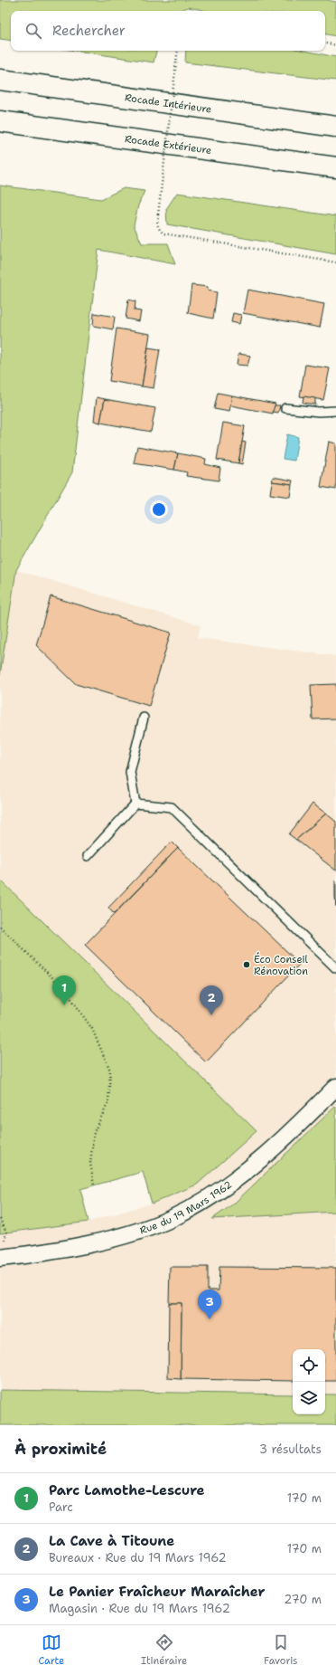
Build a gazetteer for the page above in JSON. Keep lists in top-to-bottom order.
{
  "streets": {
    "highway": ["Rocade Intérieure", "Rocade Extérieure"],
    "street": ["Rue du 19 Mars 1962"]
  },
  "places": ["Éco Conseil Rénovation"],
  "page": {
    "search": "Rechercher",
    "pins": ["1", "2", "3"],
    "heading": ["À proximité", "3 résultats"],
    "list": [
      {
        "mark": "1",
        "name": "Parc Lamothe-Lescure",
        "note": "Parc",
        "value": "170 m"
      },
      {
        "mark": "2",
        "name": "La Cave à Titoune",
        "note": "Bureaux · Rue du 19 Mars 1962",
        "value": "170 m"
      },
      {
        "mark": "3",
        "name": "Le Panier Fraîcheur Maraîcher",
        "note": "Magasin · Rue du 19 Mars 1962",
        "value": "270 m"
      }
    ],
    "nav": ["Carte", "Itinéraire", "Favoris"]
  }
}
